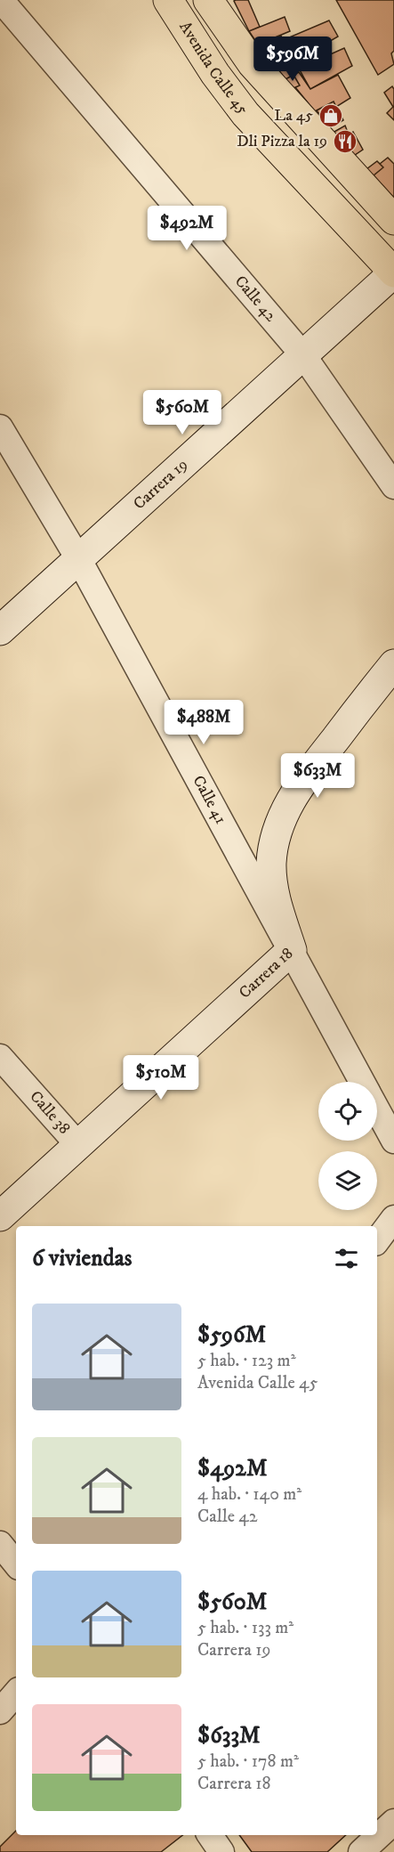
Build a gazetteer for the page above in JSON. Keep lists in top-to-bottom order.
{
  "streets": {
    "main road": ["Avenida Calle 45"],
    "street": [
      "Calle 42",
      "Carrera 19",
      "Calle 41",
      "Carrera 18",
      "Calle 38"
    ]
  },
  "crossings": [
    ["Avenida Calle 45", "Carrera 19"],
    ["Calle 42", "Carrera 19"],
    ["Carrera 19", "Calle 41"],
    ["Calle 41", "Carrera 18"],
    ["Carrera 18", "Calle 38"]
  ],
  "places": {
    "shop": ["La 45"],
    "restaurant": ["Dli Pizza la 19"]
  },
  "page": {
    "price": [
      "$596M",
      "$492M",
      "$560M",
      "$488M",
      "$633M",
      "$510M"
    ],
    "heading": "6 viviendas",
    "list": [
      {
        "name": "$596M",
        "note": "5 hab. · 123 m² · Avenida Calle 45"
      },
      {
        "name": "$492M",
        "note": "4 hab. · 140 m² · Calle 42"
      },
      {
        "name": "$560M",
        "note": "5 hab. · 133 m² · Carrera 19"
      },
      {
        "name": "$633M",
        "note": "5 hab. · 178 m² · Carrera 18"
      }
    ]
  }
}
